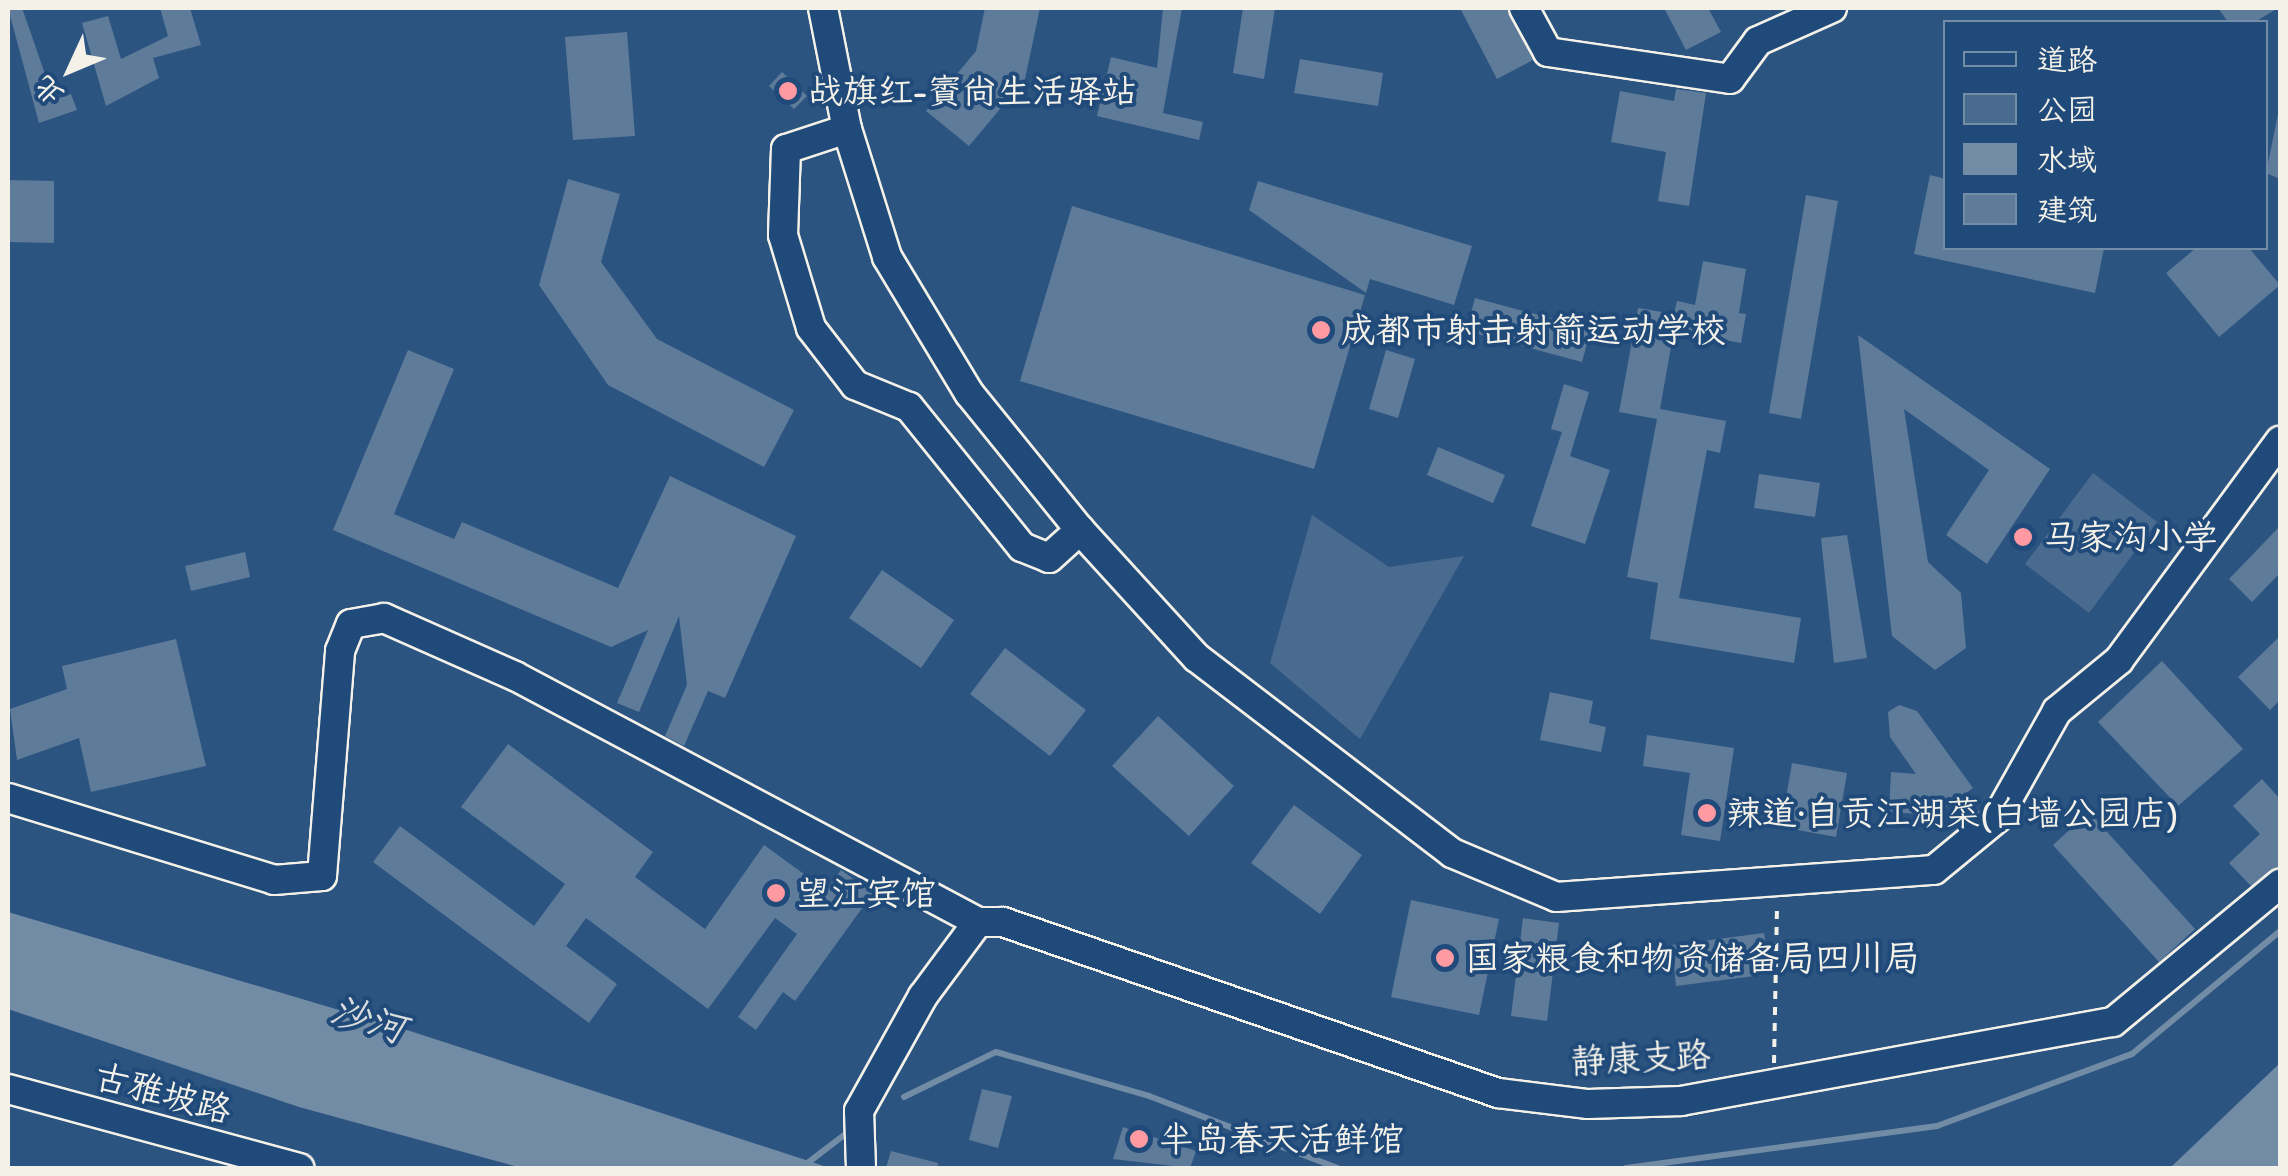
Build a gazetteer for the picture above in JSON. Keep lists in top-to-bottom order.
{
  "streets": {
    "street": ["静康支路", "古雅坡路"]
  },
  "water": ["沙河"],
  "places": [
    "战旗红-賨尚生活驿站",
    "成都市射击射箭运动学校",
    "马家沟小学",
    "辣道·自贡江湖菜(白墙公园店)",
    "望江宾馆",
    "国家粮食和物资储备局四川局",
    "半岛春天活鲜馆"
  ],
  "legend": [
    "道路",
    "公园",
    "水域",
    "建筑"
  ],
  "north": "bottom left"
}
